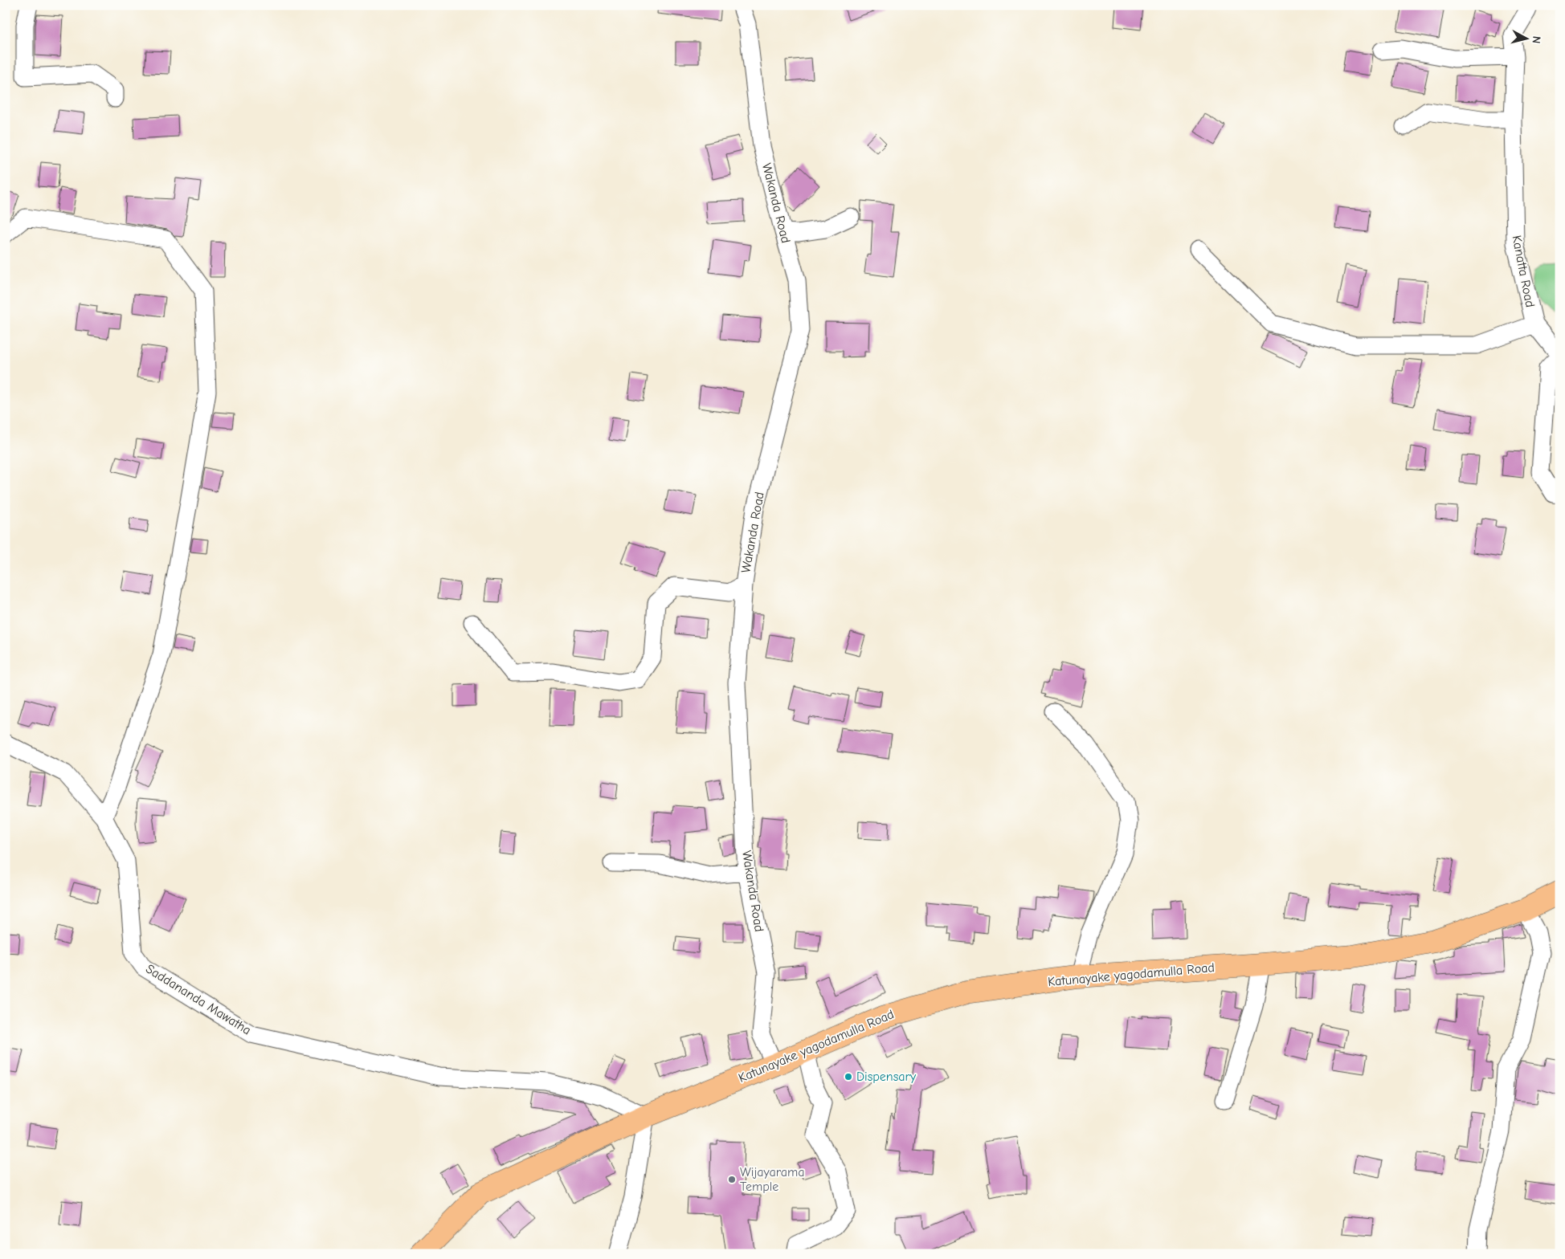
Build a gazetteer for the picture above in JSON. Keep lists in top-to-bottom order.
{
  "streets": {
    "main road": ["Katunayake yagodamulla Road"],
    "street": ["Wakanda Road", "Kanatta Road", "Saddananda Mawatha"]
  },
  "crossings": [
    ["Wakanda Road", "Katunayake yagodamulla Road"],
    ["Katunayake yagodamulla Road", "Saddananda Mawatha"]
  ],
  "places": ["Dispensary", "Wijayarama Temple"],
  "north": "right"
}
